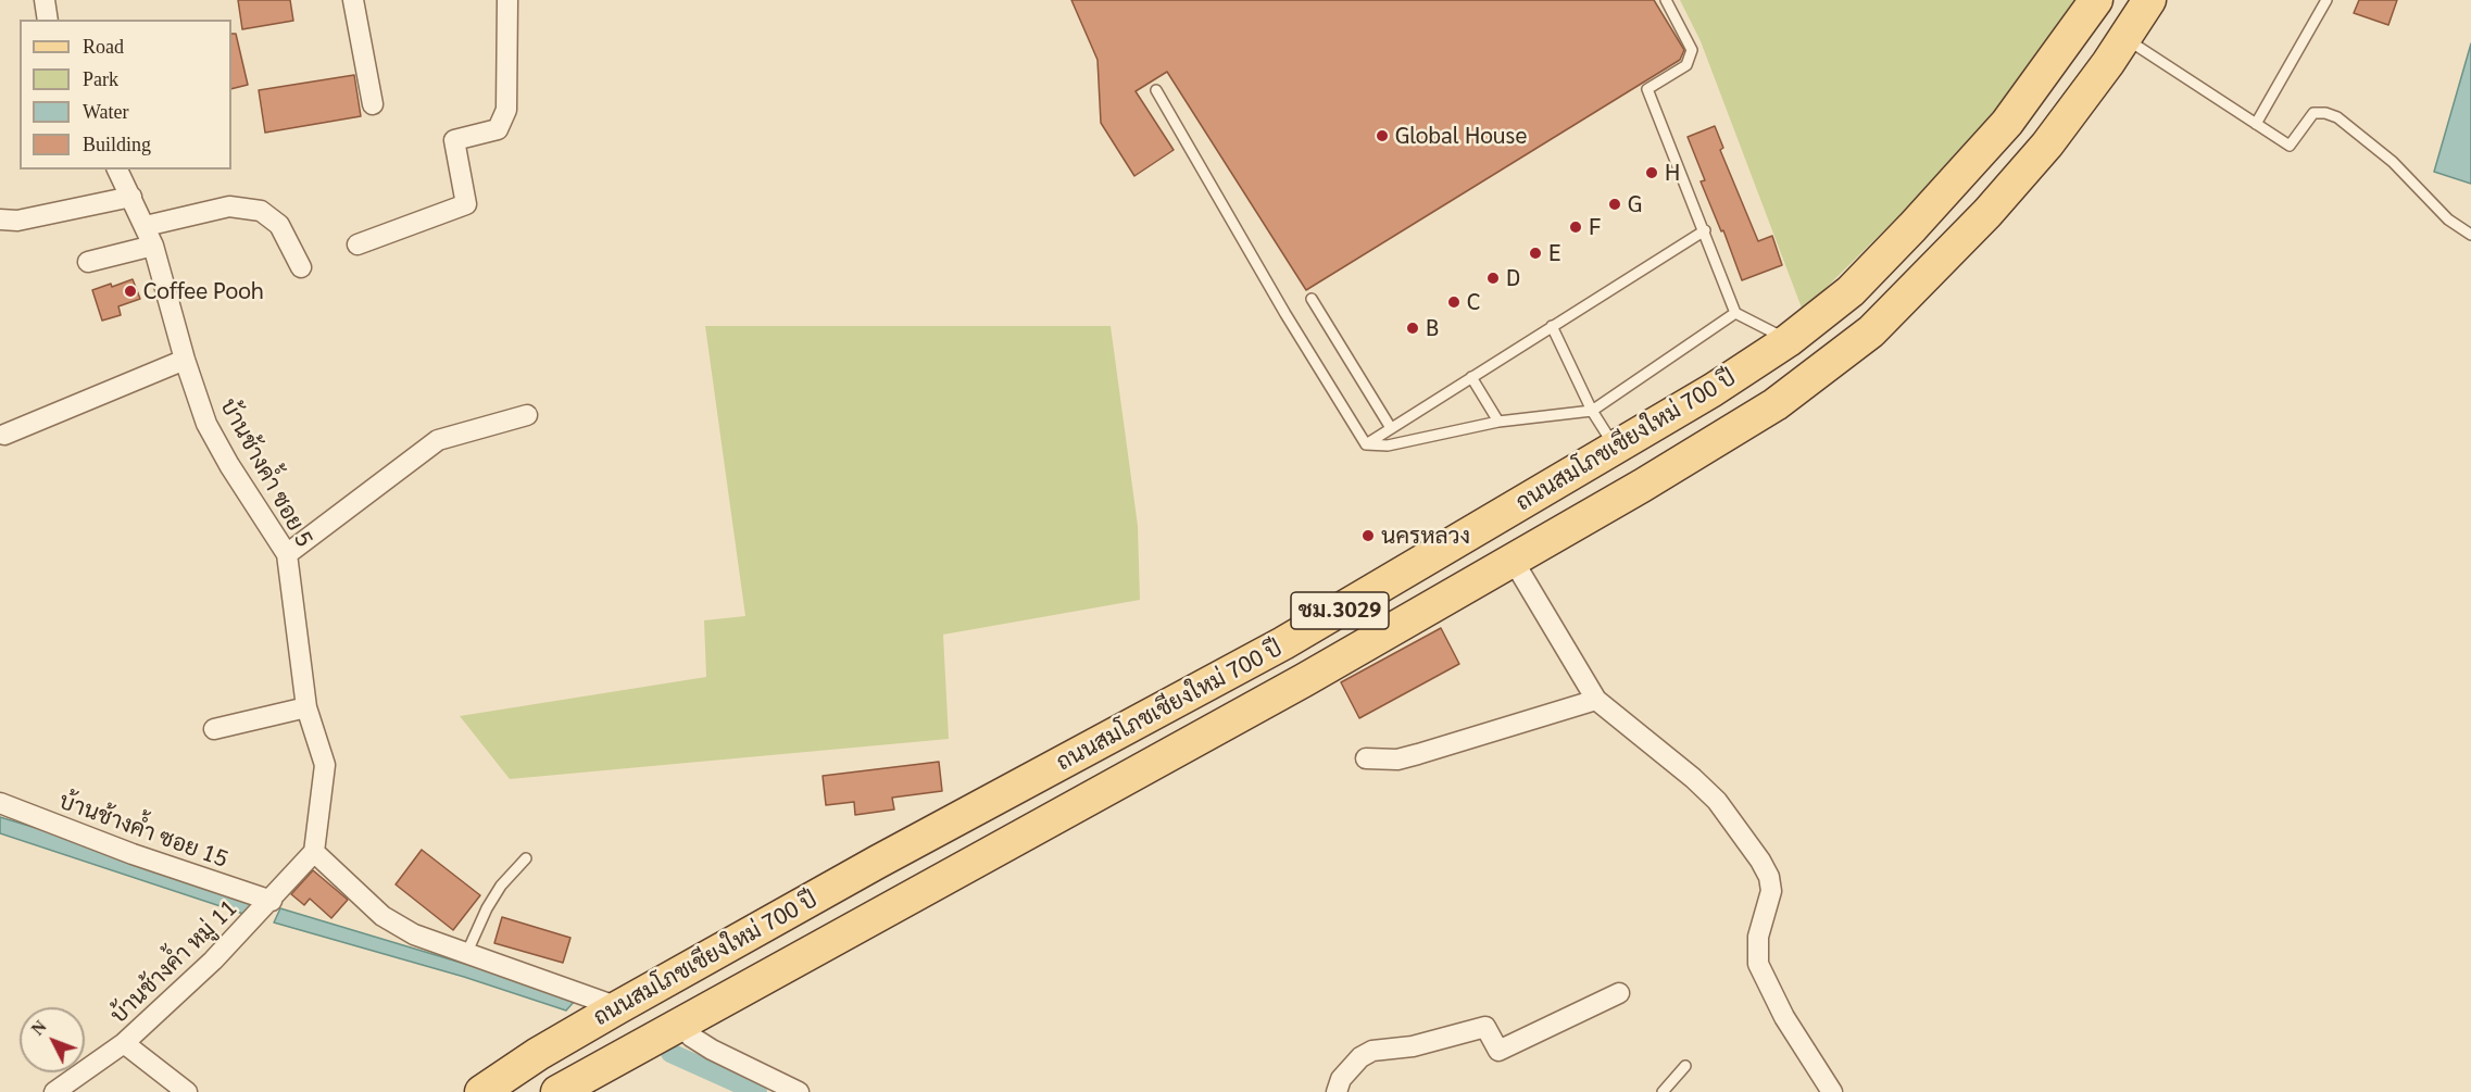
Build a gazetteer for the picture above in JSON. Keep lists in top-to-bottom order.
{
  "streets": {
    "main road": ["ถนนสมโภชเชียงใหม่ 700 ปี", "ชม.3029"],
    "street": ["บ้านช้างค้ำ ซอย 5", "บ้านช้างค้ำ ซอย 15", "บ้านช้างค้ำ หมู่ 11"]
  },
  "crossings": [
    ["บ้านช้างค้ำ ซอย 5", "บ้านช้างค้ำ หมู่ 11"],
    ["บ้านช้างค้ำ ซอย 15", "บ้านช้างค้ำ หมู่ 11"]
  ],
  "places": [
    "Global House",
    "H",
    "G",
    "F",
    "E",
    "D",
    "Coffee Pooh",
    "C",
    "B",
    "นครหลวง"
  ],
  "legend": [
    "Road",
    "Park",
    "Water",
    "Building"
  ],
  "north": "top left"
}
